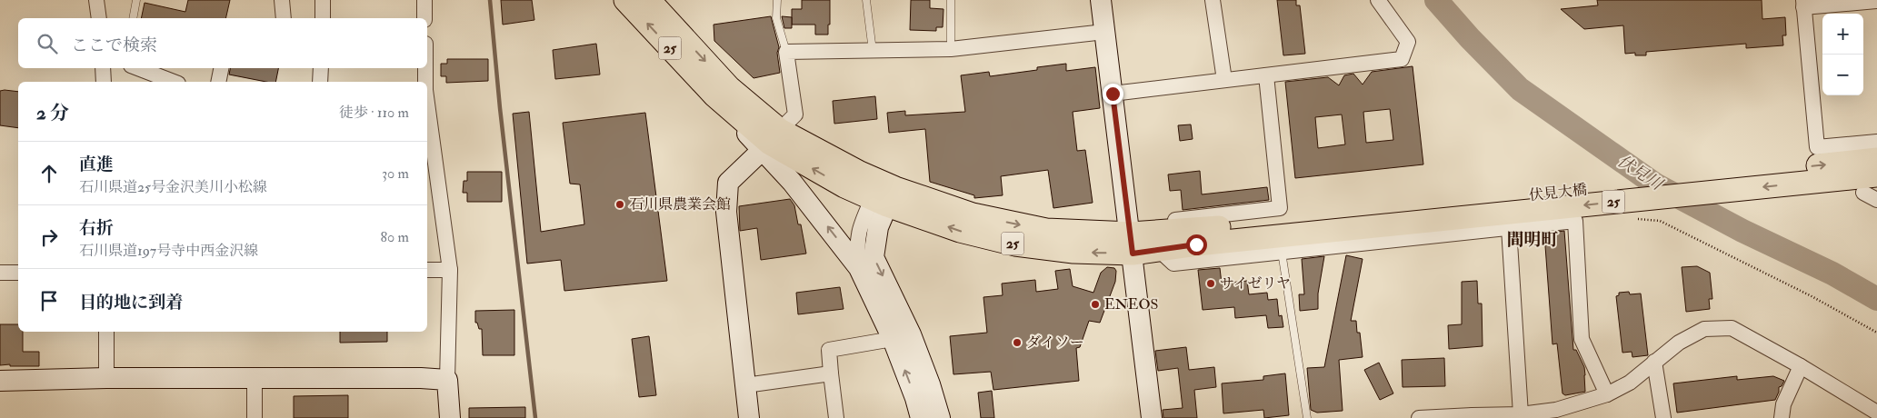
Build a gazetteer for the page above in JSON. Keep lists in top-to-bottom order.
{
  "streets": {
    "main road": ["25", "伏見大橋"]
  },
  "crossings": [
    ["25", "伏見大橋"]
  ],
  "districts": ["間明町"],
  "water": ["伏見川"],
  "places": [
    "石川県農業会館",
    "サイゼリヤ",
    "ENEOS",
    "ダイソー"
  ],
  "page": {
    "map_buttons": ["+", "−"],
    "search": "ここで検索",
    "heading": ["2 分", "徒歩 · 110 m"],
    "list": [
      ["直進", "石川県道25号金沢美川小松線", "30 m"],
      ["右折", "石川県道197号寺中西金沢線", "80 m"],
      "目的地に到着"
    ]
  }
}
